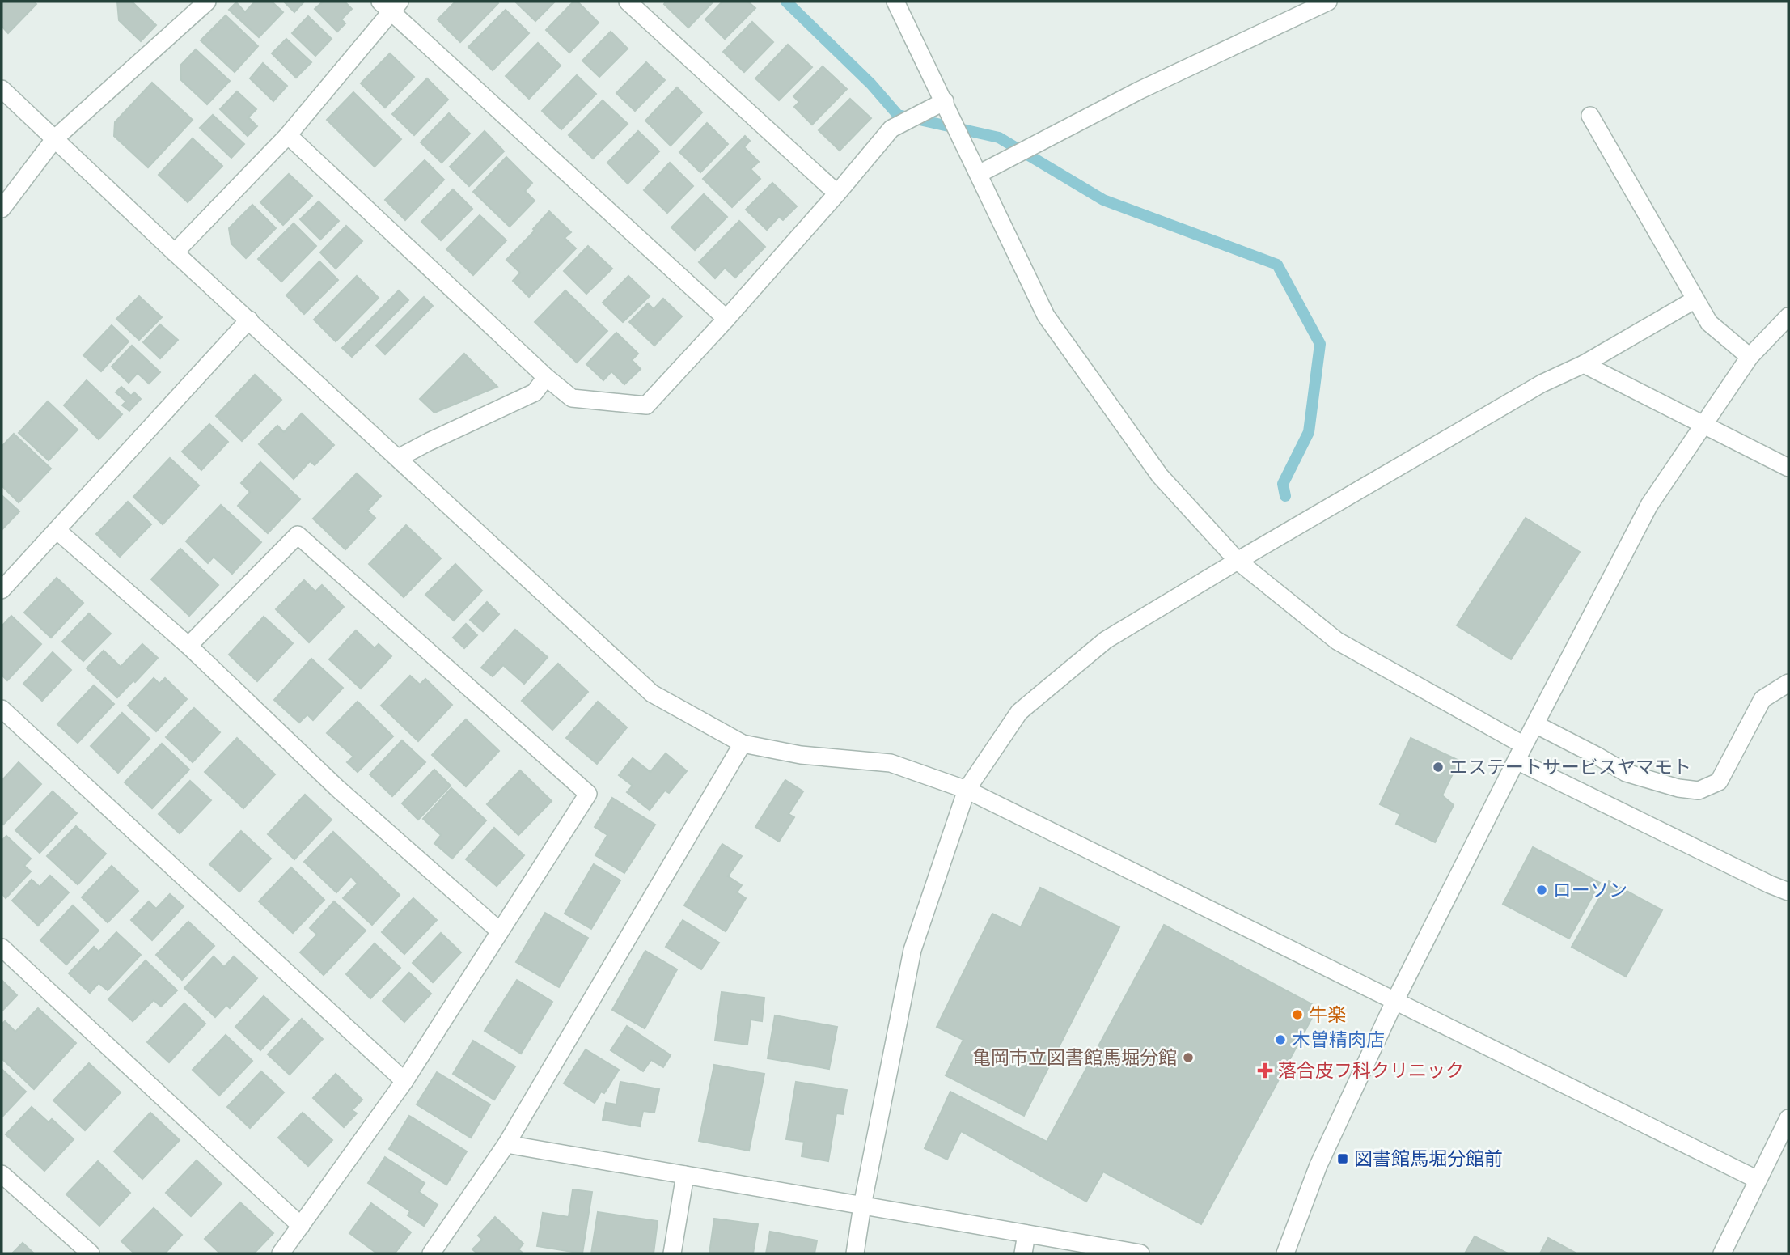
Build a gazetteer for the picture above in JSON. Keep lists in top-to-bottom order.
{
  "places": {
    "other": [
      "エステートサービスヤマモト",
      "ローソン",
      "牛楽",
      "木曽精肉店",
      "亀岡市立図書館馬堀分館"
    ],
    "health": ["落合皮フ科クリニック"],
    "transit": ["図書館馬堀分館前"]
  }
}
